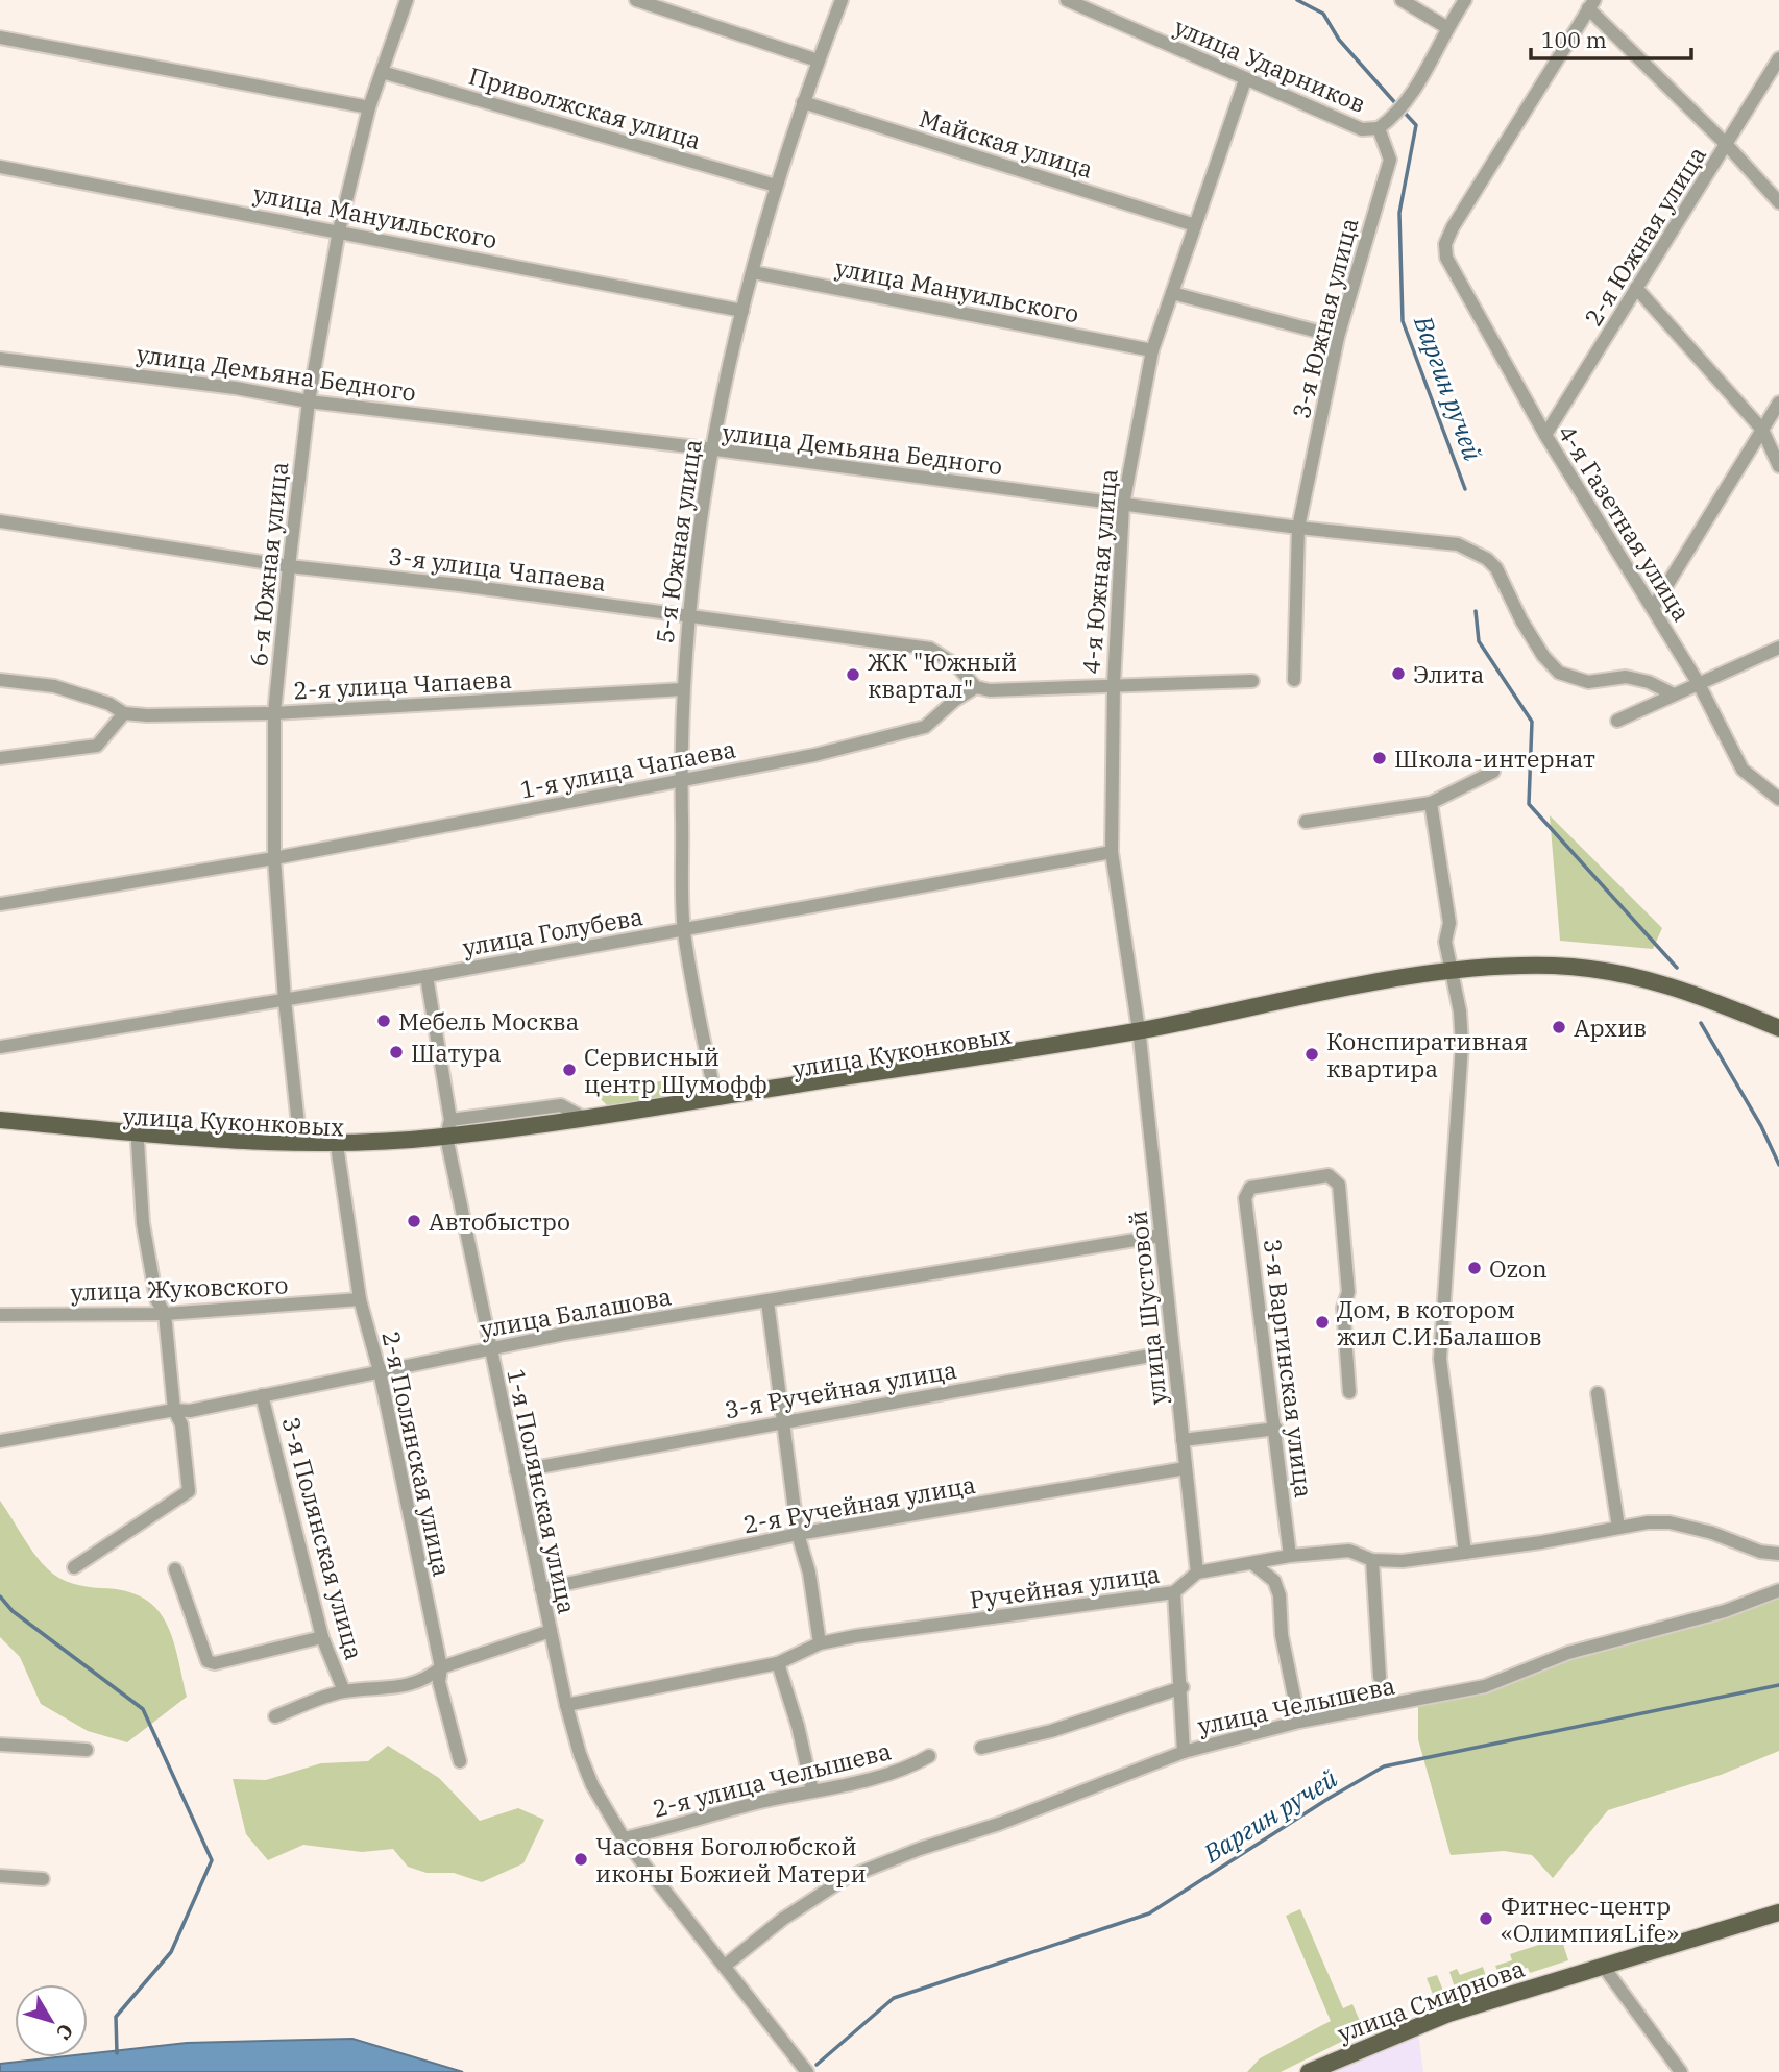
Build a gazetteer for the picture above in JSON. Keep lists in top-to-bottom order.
{
  "streets": {
    "main road": ["улица Куконковых", "улица Смирнова"],
    "street": [
      "улица Ударников",
      "Приволжская улица",
      "Майская улица",
      "улица Мануильского",
      "2-я Южная улица",
      "3-я Южная улица",
      "улица Демьяна Бедного",
      "4-я Газетная улица",
      "5-я Южная улица",
      "6-я Южная улица",
      "3-я улица Чапаева",
      "4-я Южная улица",
      "2-я улица Чапаева",
      "1-я улица Чапаева",
      "улица Голубева",
      "улица Жуковского",
      "улица Шустовой",
      "улица Балашова",
      "3-я Варгинская улица",
      "3-я Ручейная улица",
      "2-я Полянская улица",
      "1-я Полянская улица",
      "2-я Ручейная улица",
      "3-я Полянская улица",
      "Ручейная улица",
      "улица Челышева",
      "2-я улица Челышева"
    ]
  },
  "crossings": [
    ["улица Ударников", "3-я Южная улица"],
    ["улица Ударников", "4-я Южная улица"],
    ["Приволжская улица", "5-я Южная улица"],
    ["Приволжская улица", "6-я Южная улица"],
    ["Майская улица", "5-я Южная улица"],
    ["Майская улица", "4-я Южная улица"],
    ["улица Мануильского", "5-я Южная улица"],
    ["улица Мануильского", "6-я Южная улица"],
    ["улица Мануильского", "4-я Южная улица"],
    ["2-я Южная улица", "4-я Газетная улица"],
    ["3-я Южная улица", "улица Демьяна Бедного"],
    ["улица Демьяна Бедного", "5-я Южная улица"],
    ["улица Демьяна Бедного", "6-я Южная улица"],
    ["улица Демьяна Бедного", "4-я Южная улица"],
    ["5-я Южная улица", "3-я улица Чапаева"],
    ["5-я Южная улица", "2-я улица Чапаева"],
    ["5-я Южная улица", "1-я улица Чапаева"],
    ["5-я Южная улица", "улица Голубева"],
    ["5-я Южная улица", "улица Куконковых"],
    ["6-я Южная улица", "3-я улица Чапаева"],
    ["6-я Южная улица", "2-я улица Чапаева"],
    ["6-я Южная улица", "1-я улица Чапаева"],
    ["6-я Южная улица", "улица Голубева"],
    ["6-я Южная улица", "улица Куконковых"],
    ["3-я улица Чапаева", "1-я улица Чапаева"],
    ["4-я Южная улица", "улица Голубева"],
    ["4-я Южная улица", "улица Куконковых"],
    ["4-я Южная улица", "улица Шустовой"],
    ["улица Голубева", "1-я Полянская улица"],
    ["улица Куконковых", "улица Шустовой"],
    ["улица Куконковых", "2-я Полянская улица"],
    ["улица Куконковых", "1-я Полянская улица"],
    ["улица Жуковского", "2-я Полянская улица"],
    ["улица Шустовой", "улица Балашова"],
    ["улица Шустовой", "3-я Ручейная улица"],
    ["улица Шустовой", "2-я Ручейная улица"],
    ["улица Шустовой", "Ручейная улица"],
    ["улица Балашова", "2-я Полянская улица"],
    ["улица Балашова", "1-я Полянская улица"],
    ["улица Балашова", "3-я Полянская улица"],
    ["3-я Ручейная улица", "1-я Полянская улица"],
    ["1-я Полянская улица", "2-я Ручейная улица"],
    ["1-я Полянская улица", "Ручейная улица"],
    ["1-я Полянская улица", "улица Челышева"],
    ["1-я Полянская улица", "2-я улица Челышева"]
  ],
  "water": ["Варгин ручей"],
  "places": [
    "Элита",
    "ЖК \"Южный квартал\"",
    "Школа-интернат",
    "Мебель Москва",
    "Архив",
    "Шатура",
    "Конспиративная квартира",
    "Сервисный центр Шумофф",
    "Автобыстро",
    "Ozon",
    "Дом, в котором жил С.И.Балашов",
    "Часовня Боголюбской иконы Божией Матери",
    "Фитнес-центр «ОлимпияLife»"
  ],
  "scale_bar": "100 m",
  "north": "bottom right"
}
